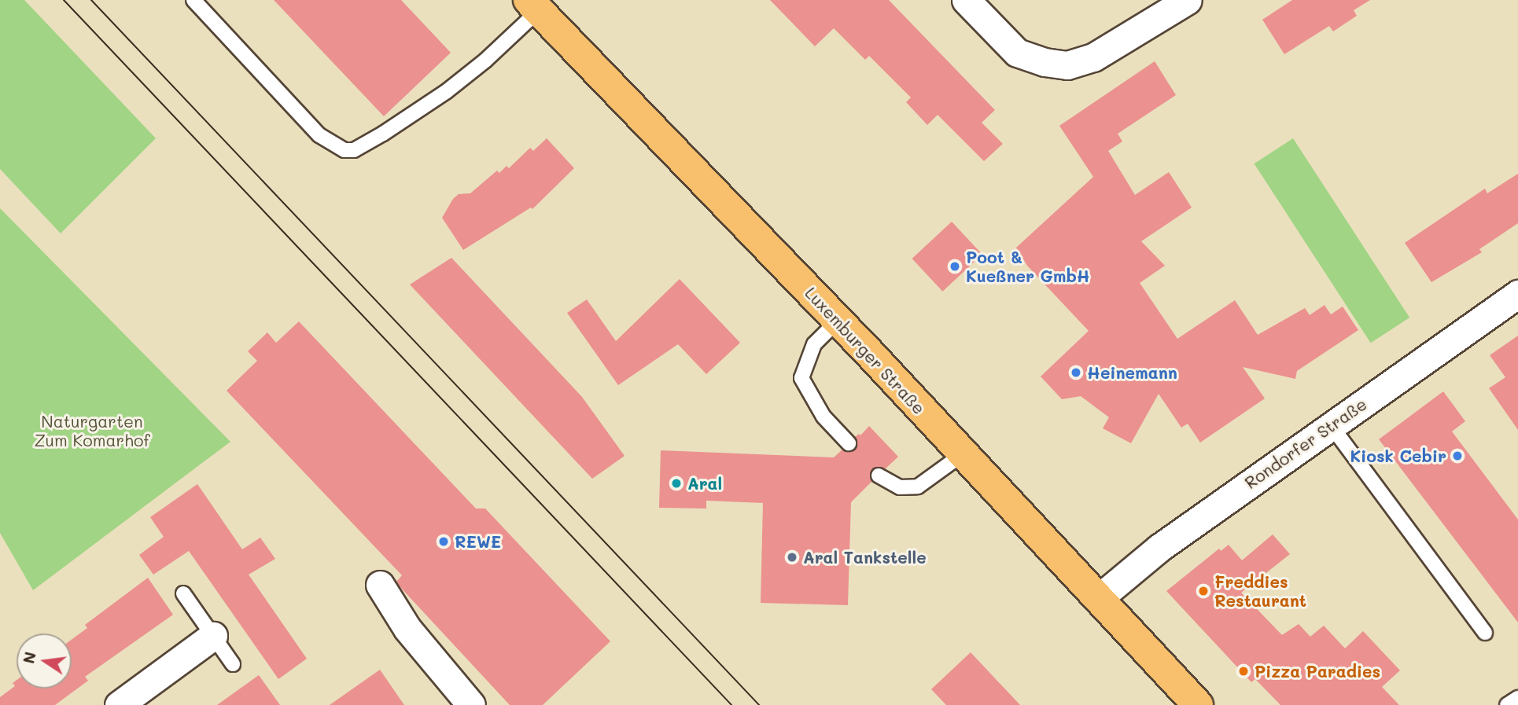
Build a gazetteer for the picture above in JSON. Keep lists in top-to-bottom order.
{
  "streets": {
    "main road": ["Luxemburger Straße"],
    "street": ["Rondorfer Straße"]
  },
  "crossings": [
    ["Luxemburger Straße", "Rondorfer Straße"]
  ],
  "parks": ["Naturgarten Zum Komarhof"],
  "places": [
    "Poot & Kueßner GmbH",
    "Heinemann",
    "Kiosk Cebir",
    "Aral",
    "REWE",
    "Aral Tankstelle",
    "Freddies Restaurant",
    "Pizza Paradies"
  ],
  "north": "left"
}
